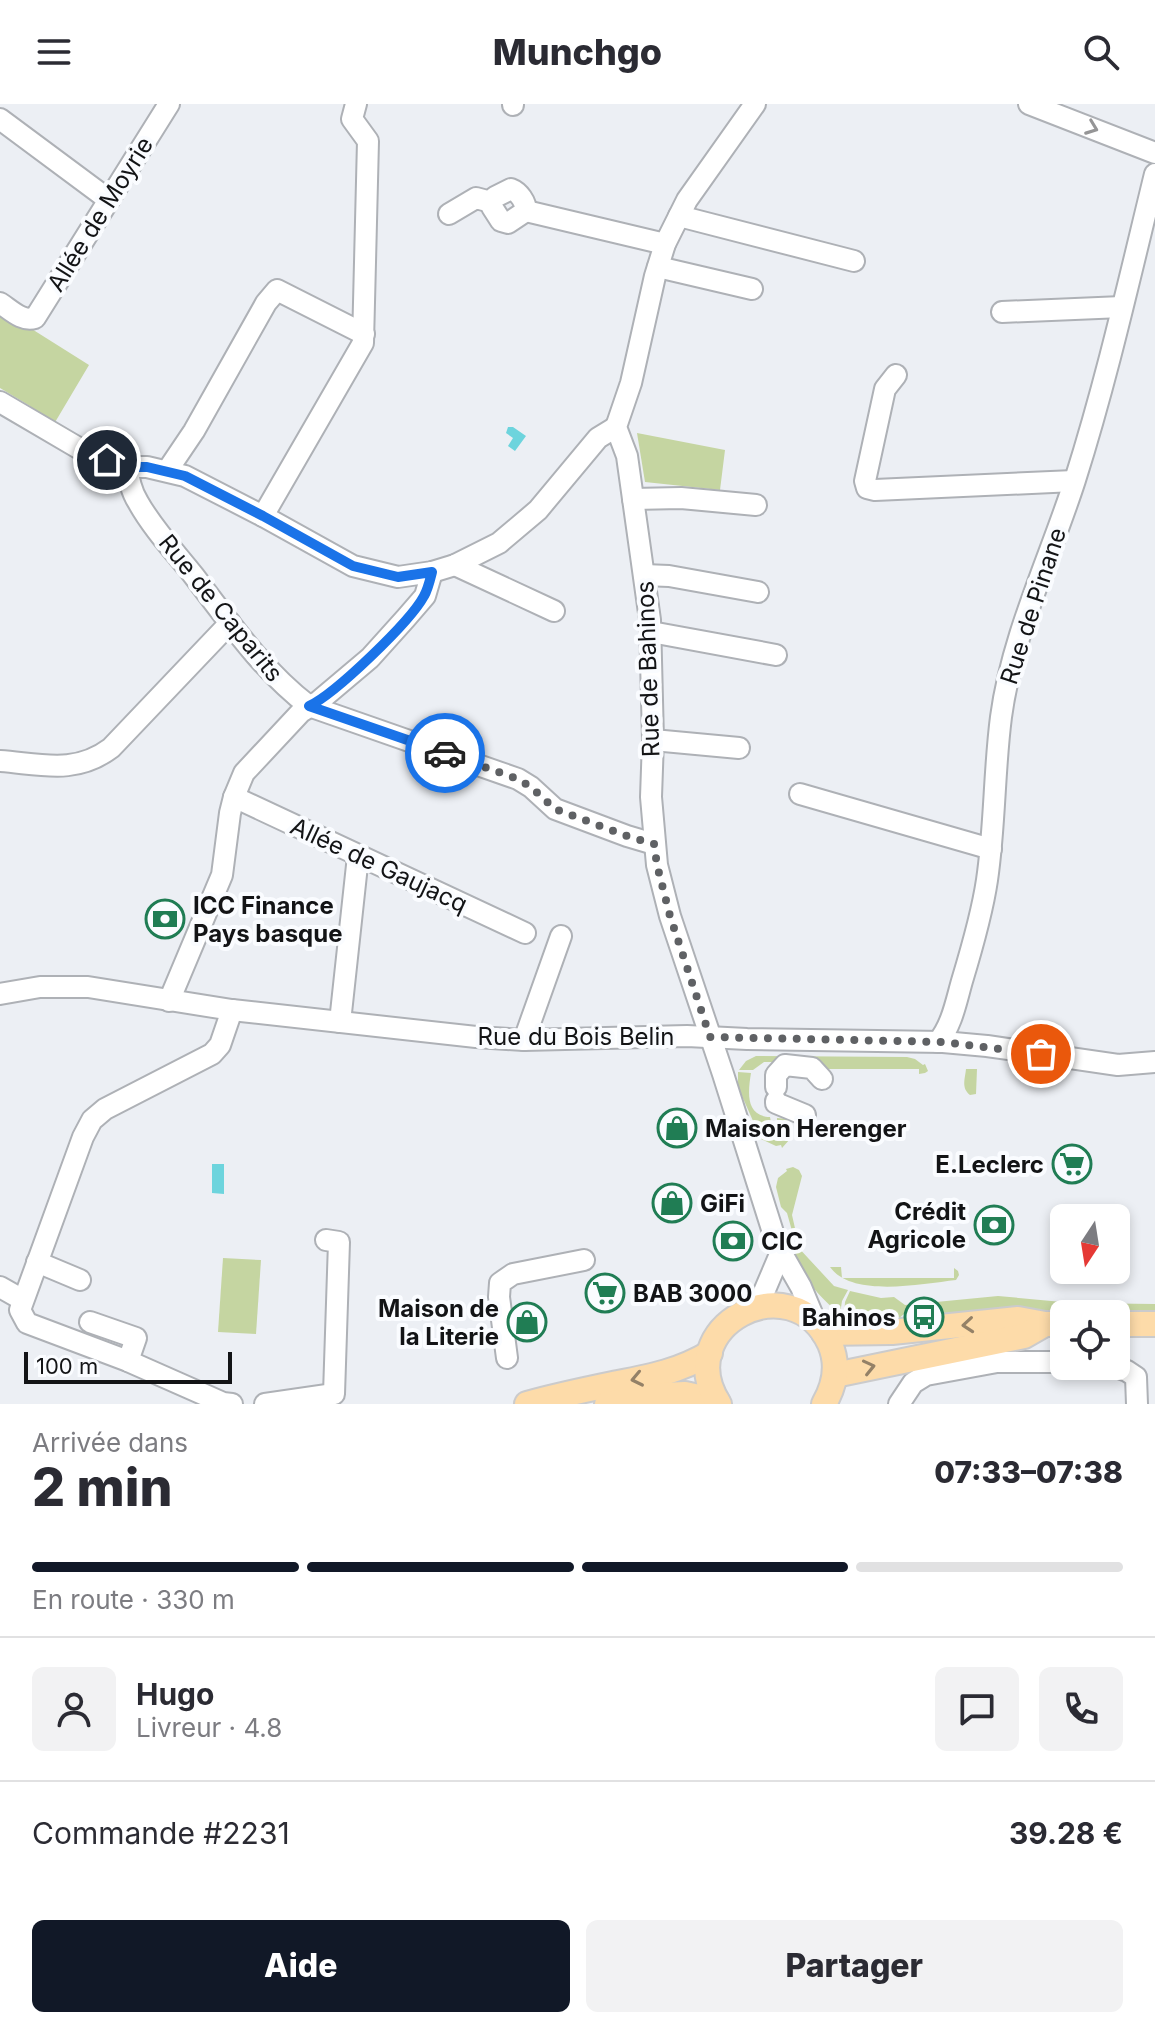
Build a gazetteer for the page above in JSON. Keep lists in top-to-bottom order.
{
  "streets": {
    "street": [
      "Allée de Moyrie",
      "Rue de Pinane",
      "Rue de Caparits",
      "Rue de Bahinos",
      "Allée de Gaujacq",
      "Rue du Bois Belin"
    ]
  },
  "crossings": [
    ["Rue de Pinane", "Rue du Bois Belin"],
    ["Rue de Caparits", "Rue de Bahinos"],
    ["Rue de Bahinos", "Rue du Bois Belin"]
  ],
  "places": {
    "bank": ["ICC Finance Pays basque", "Crédit Agricole", "CIC"],
    "shop": ["Maison Herenger", "GiFi", "Maison de la Literie"],
    "supermarket": ["E.Leclerc", "BAB 3000"],
    "bus stop": ["Bahinos"]
  },
  "scale_bar": "100 m",
  "north": "bottom",
  "page": {
    "header": "Munchgo",
    "scale": "100 m",
    "heading": ["2 min", "Arrivée dans", "07:33–07:38"],
    "panel": [
      "Hugo",
      "Livreur · 4.8",
      "Commande #2231",
      "39.28 €"
    ],
    "bar": "En route · 330 m",
    "buttons": ["Aide", "Partager"]
  }
}
